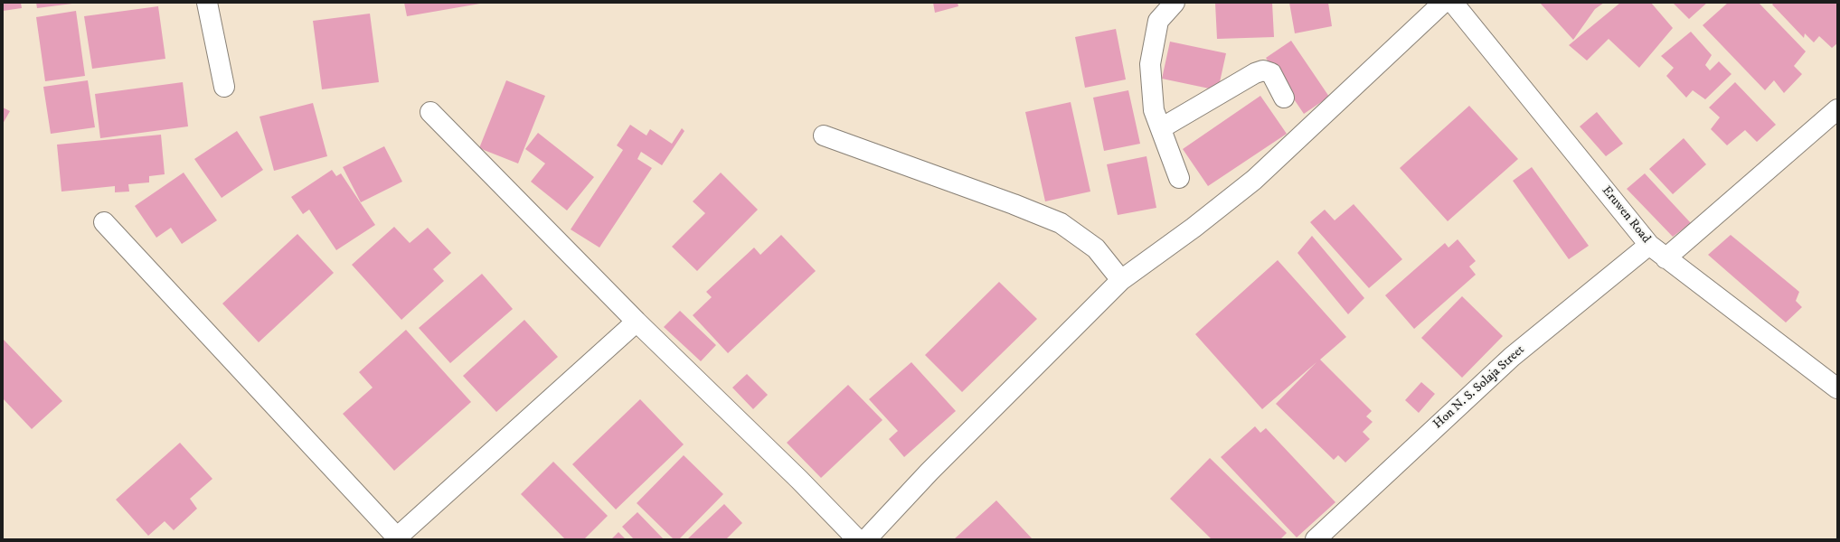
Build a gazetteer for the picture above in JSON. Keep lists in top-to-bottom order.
{
  "streets": {
    "street": ["Eruwen Road", "Hon N. S. Solaja Street"]
  },
  "crossings": [
    ["Eruwen Road", "Hon N. S. Solaja Street"]
  ]
}
